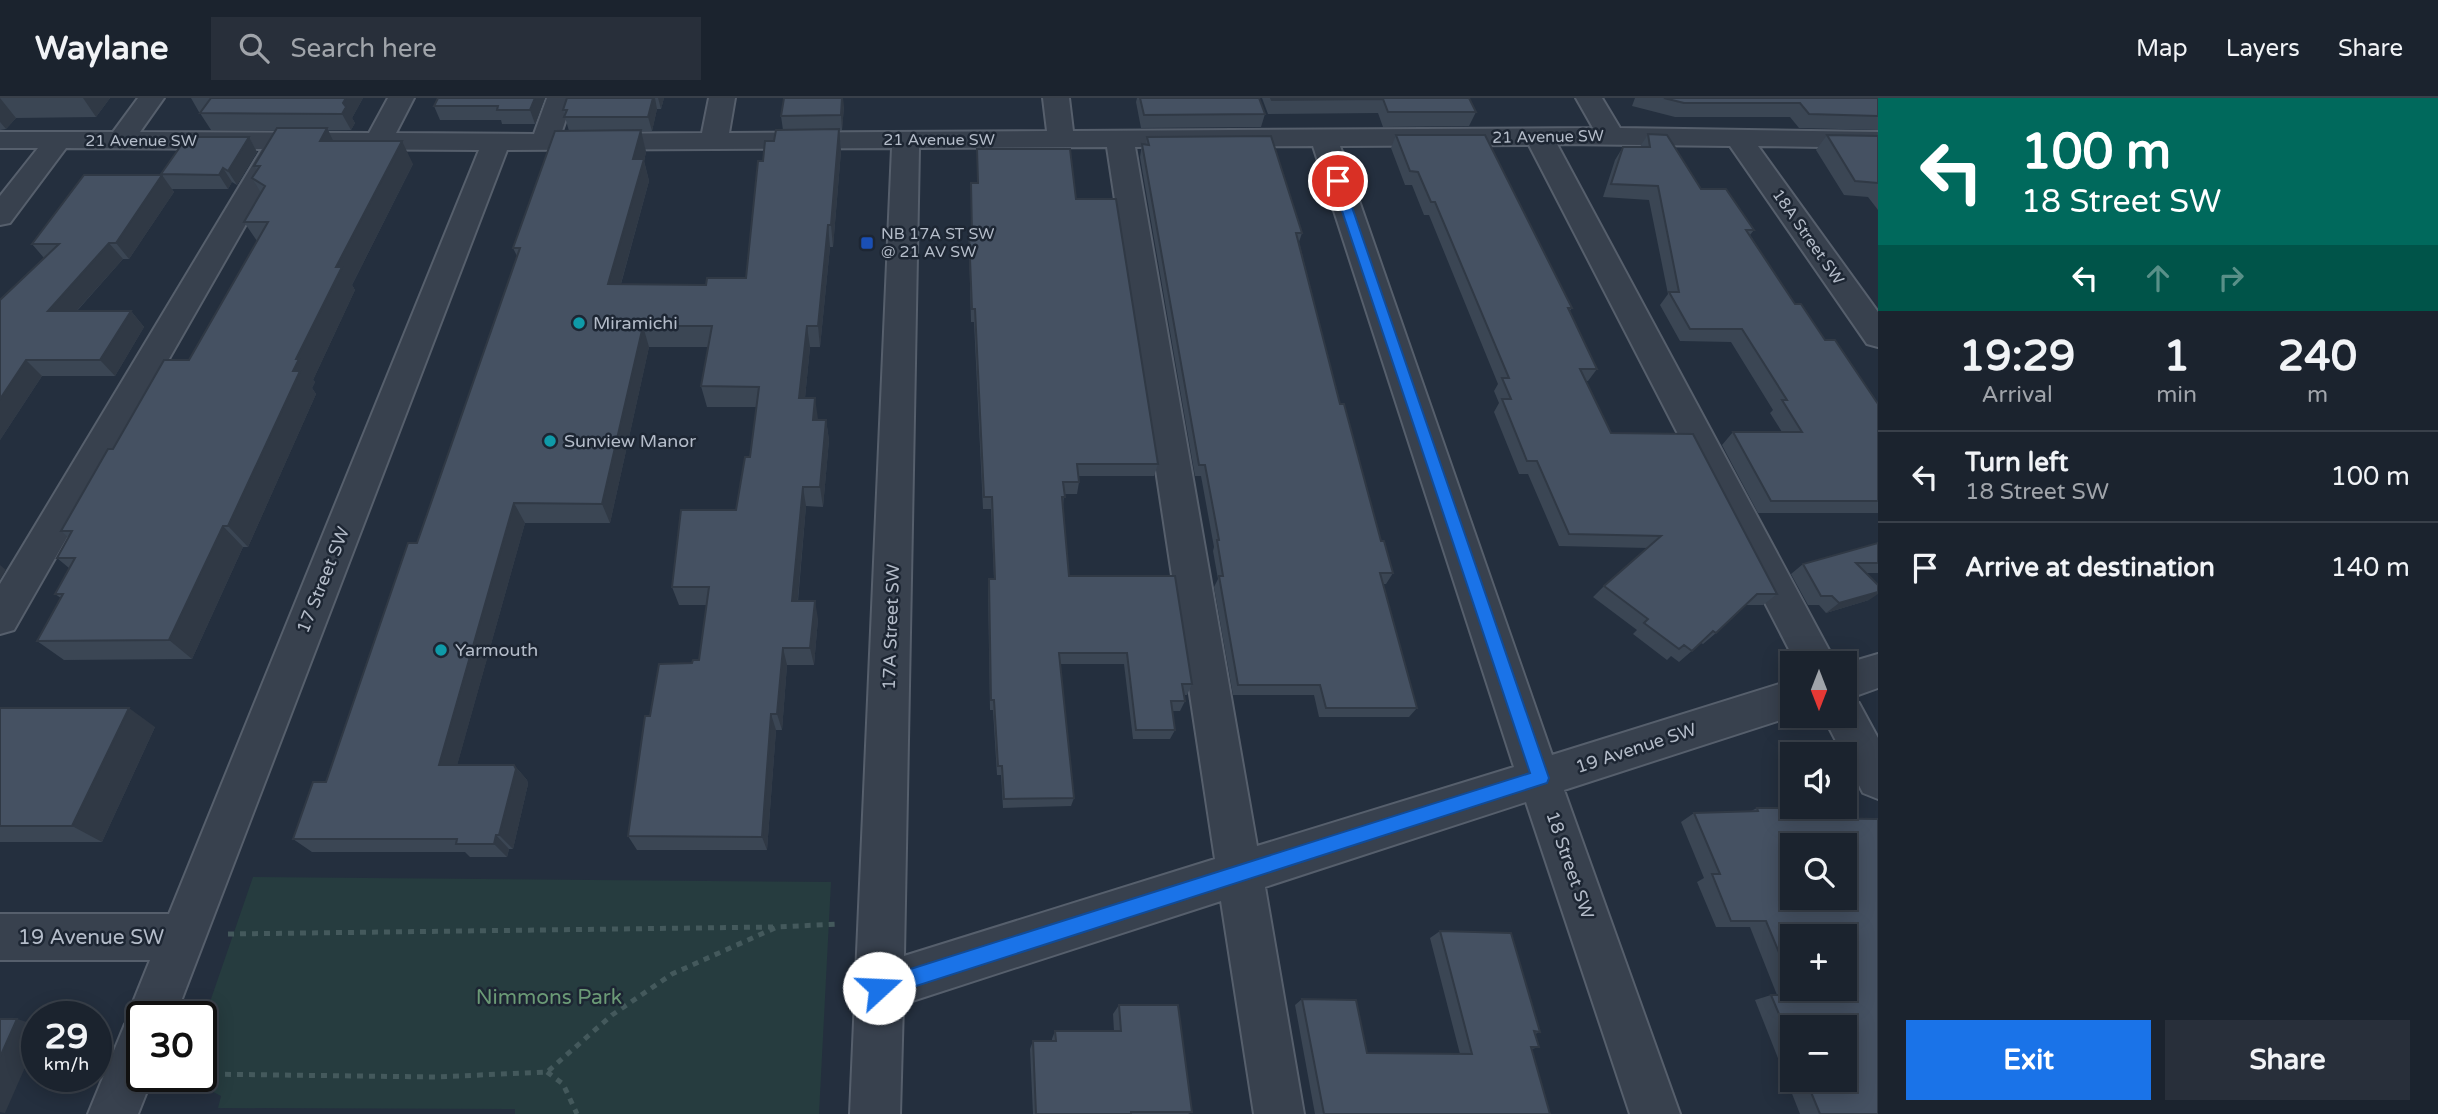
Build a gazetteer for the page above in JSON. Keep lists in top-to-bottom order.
{
  "streets": {
    "street": [
      "21 Avenue SW",
      "18A Street SW",
      "17 Street SW",
      "17A Street SW",
      "19 Avenue SW",
      "18 Street SW"
    ]
  },
  "crossings": [
    ["21 Avenue SW", "18A Street SW"],
    ["21 Avenue SW", "17 Street SW"],
    ["21 Avenue SW", "17A Street SW"],
    ["21 Avenue SW", "18 Street SW"],
    ["17 Street SW", "19 Avenue SW"],
    ["17A Street SW", "19 Avenue SW"],
    ["19 Avenue SW", "18 Street SW"]
  ],
  "parks": ["Nimmons Park"],
  "places": {
    "transit": ["NB 17A ST SW @ 21 AV SW"],
    "other": ["Miramichi", "Sunview Manor", "Yarmouth"]
  },
  "north": "bottom",
  "page": {
    "header": "Waylane",
    "search": "Search here",
    "nav": ["Map", "Layers", "Share"],
    "turn": ["100 m", "18 Street SW"],
    "eta": [
      "19:29",
      "Arrival",
      "1",
      "min",
      "240",
      "m"
    ],
    "list": [
      {
        "name": "Turn left",
        "note": "18 Street SW",
        "value": "100 m"
      },
      {
        "name": "Arrive at destination",
        "value": "140 m"
      }
    ],
    "map_buttons": ["+", "−"],
    "speed": "29 km/h",
    "limit": "30",
    "buttons": ["Exit", "Share"]
  }
}
